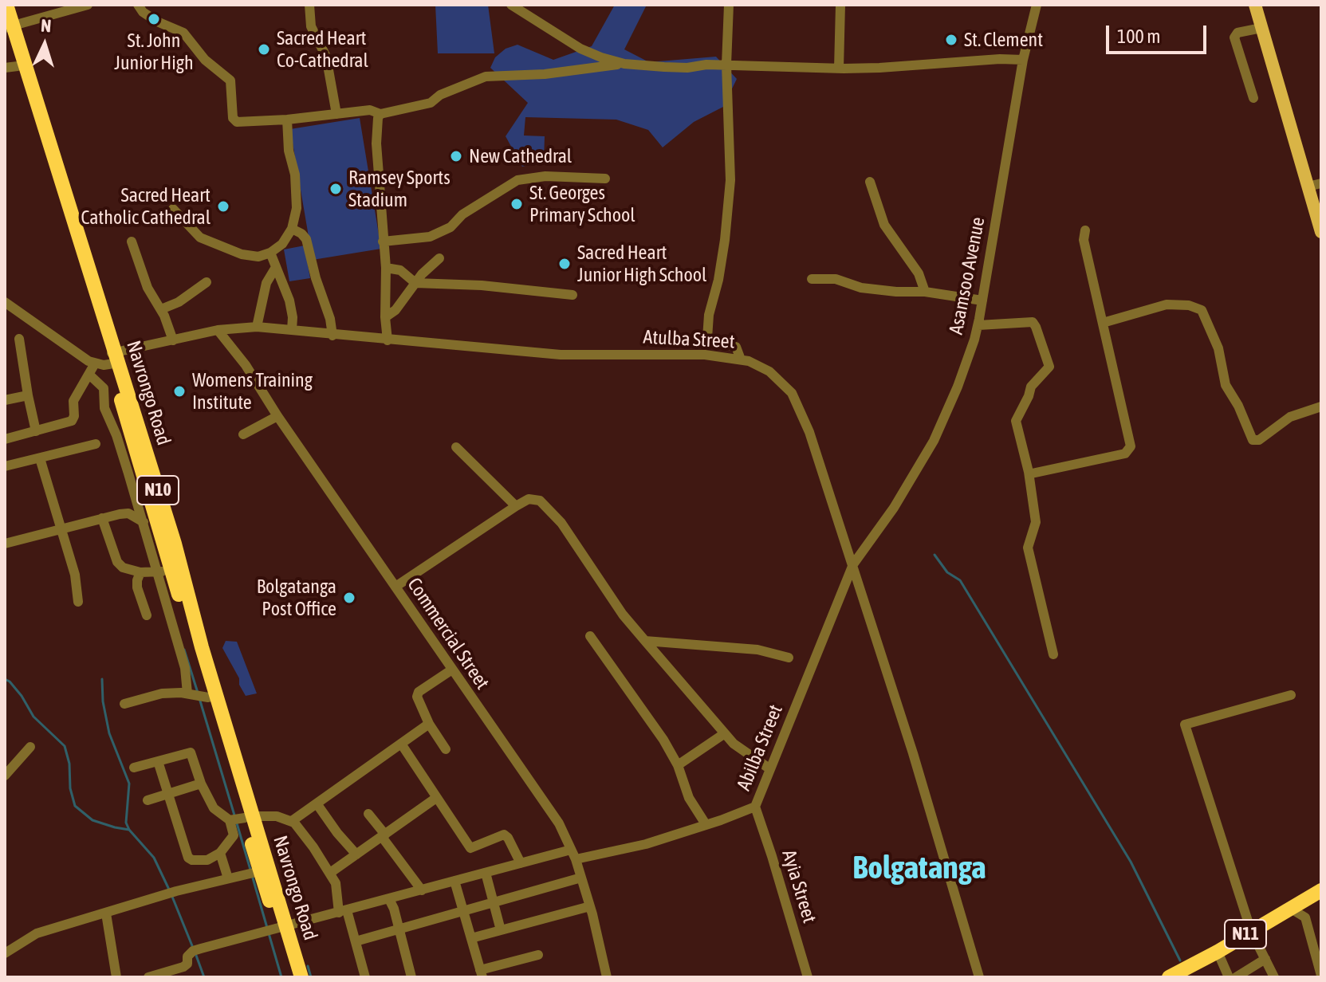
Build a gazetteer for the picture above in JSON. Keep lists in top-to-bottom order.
{
  "streets": {
    "highway": ["Navrongo Road", "N10", "N11"],
    "street": [
      "Asamsoo Avenue",
      "Atulba Street",
      "Commercial Street",
      "Abilba Street",
      "Ayia Street"
    ]
  },
  "crossings": [
    ["Asamsoo Avenue", "Atulba Street"],
    ["Asamsoo Avenue", "Abilba Street"],
    ["Atulba Street", "Navrongo Road"],
    ["Atulba Street", "Commercial Street"],
    ["Atulba Street", "Abilba Street"],
    ["Navrongo Road", "Abilba Street"],
    ["Commercial Street", "Abilba Street"],
    ["Abilba Street", "Ayia Street"]
  ],
  "districts": ["Bolgatanga"],
  "places": [
    "St. John Junior High",
    "St. Clement",
    "Sacred Heart Co-Cathedral",
    "New Cathedral",
    "Ramsey Sports Stadium",
    "St. Georges Primary School",
    "Sacred Heart Catholic Cathedral",
    "Sacred Heart Junior High School",
    "Womens Training Institute",
    "Bolgatanga Post Office"
  ],
  "scale_bar": "100 m",
  "north": "top"
}
